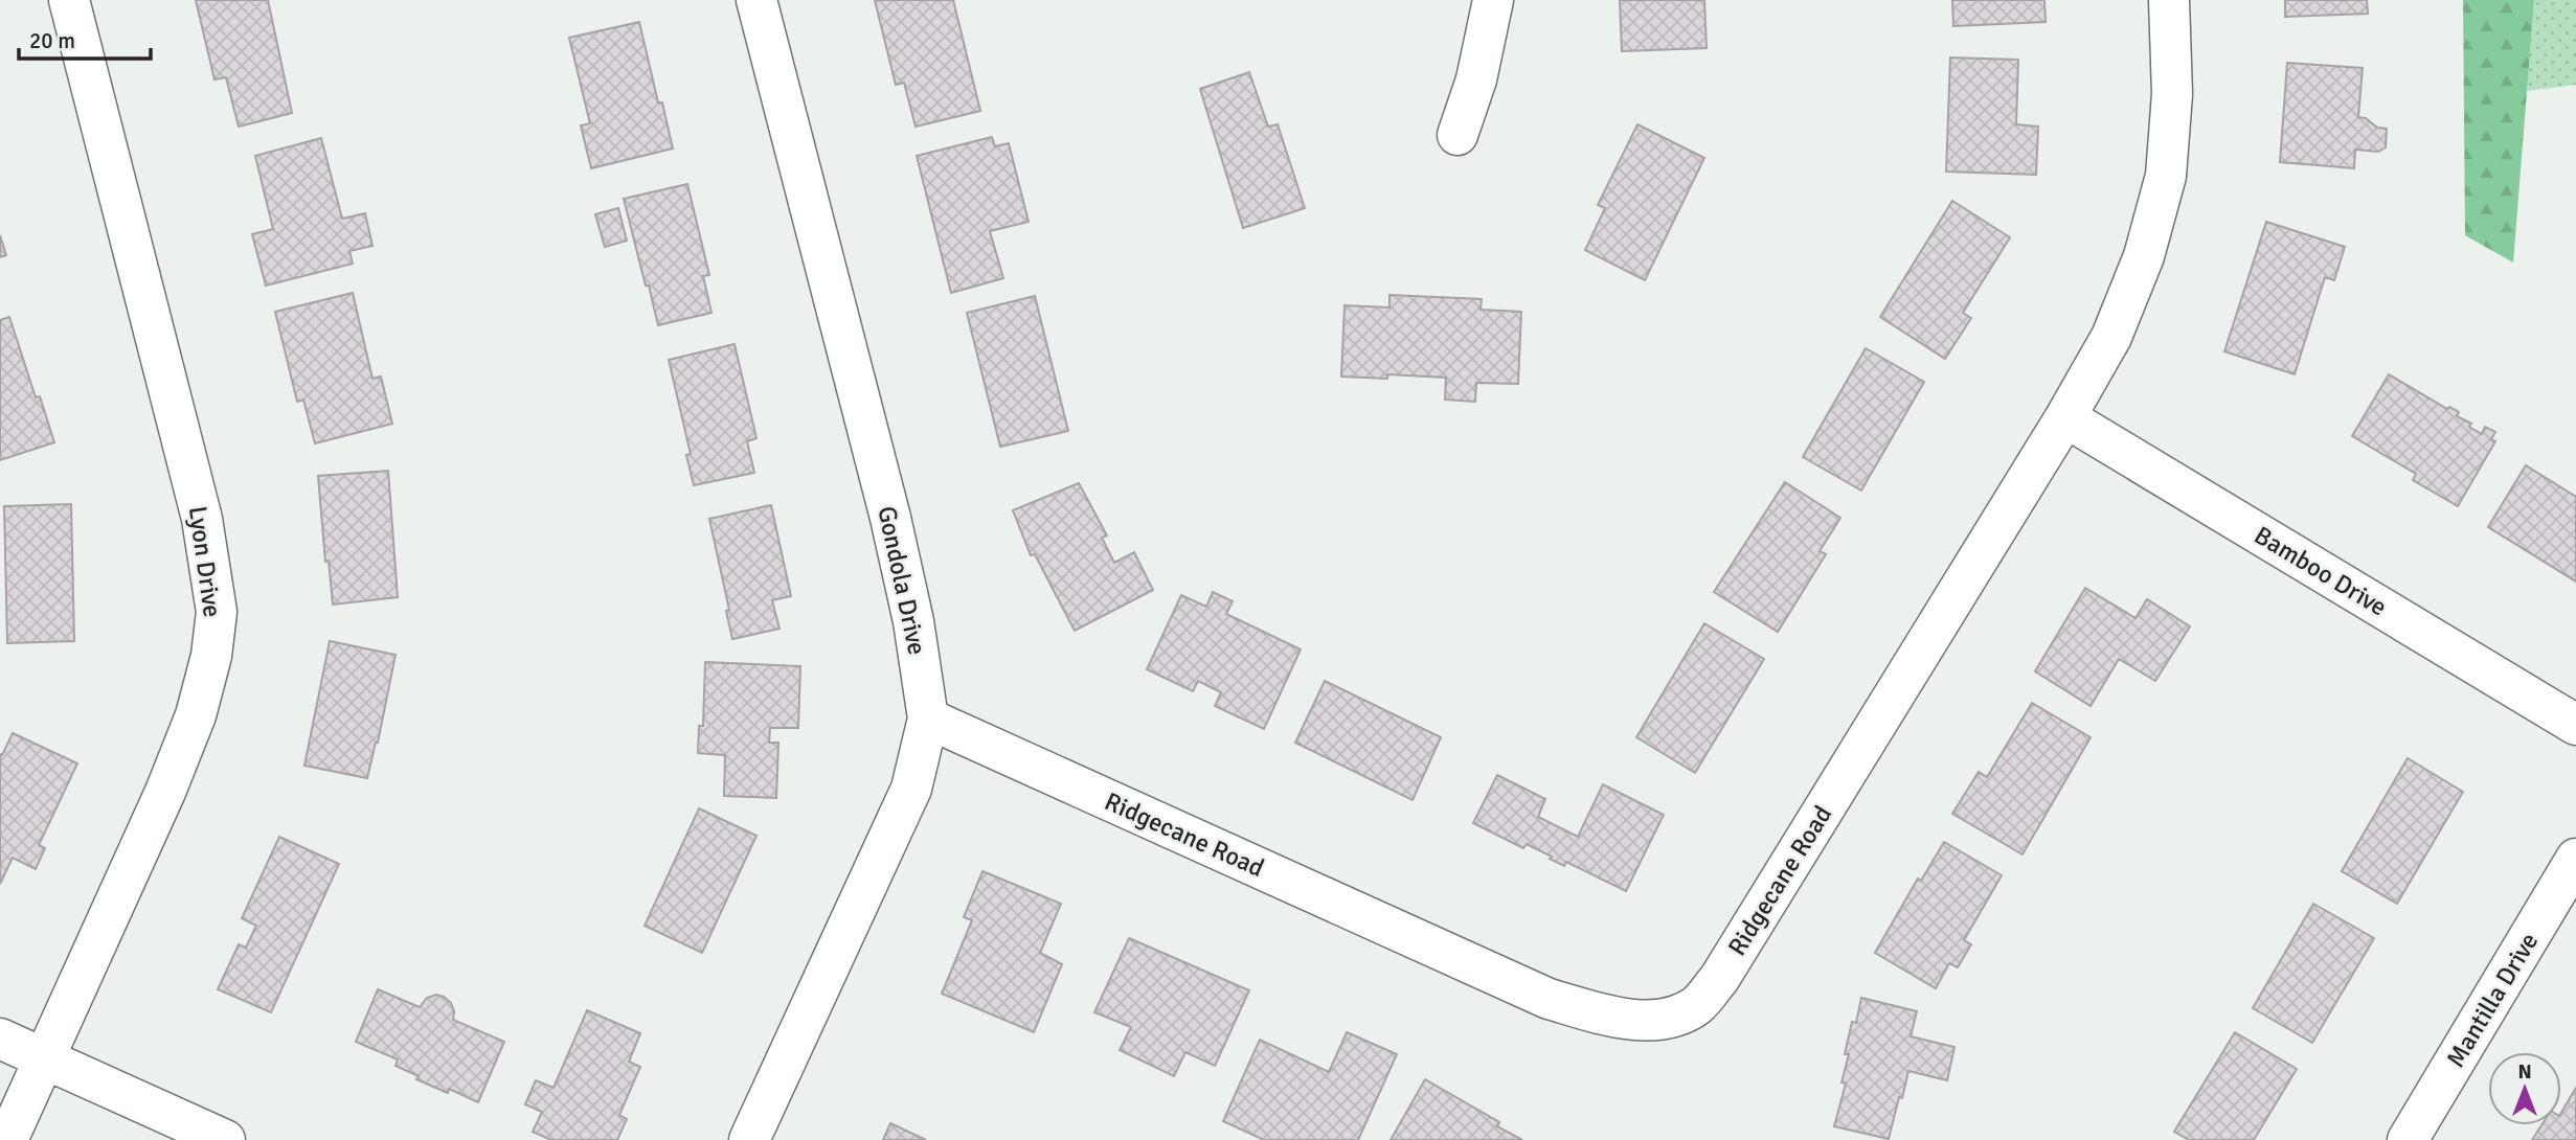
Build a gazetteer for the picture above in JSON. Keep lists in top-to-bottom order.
{
  "streets": {
    "street": [
      "Lyon Drive",
      "Bamboo Drive",
      "Gondola Drive",
      "Ridgecane Road",
      "Mantilla Drive"
    ]
  },
  "crossings": [
    ["Bamboo Drive", "Ridgecane Road"],
    ["Gondola Drive", "Ridgecane Road"]
  ],
  "scale_bar": "20 m",
  "north": "top"
}
